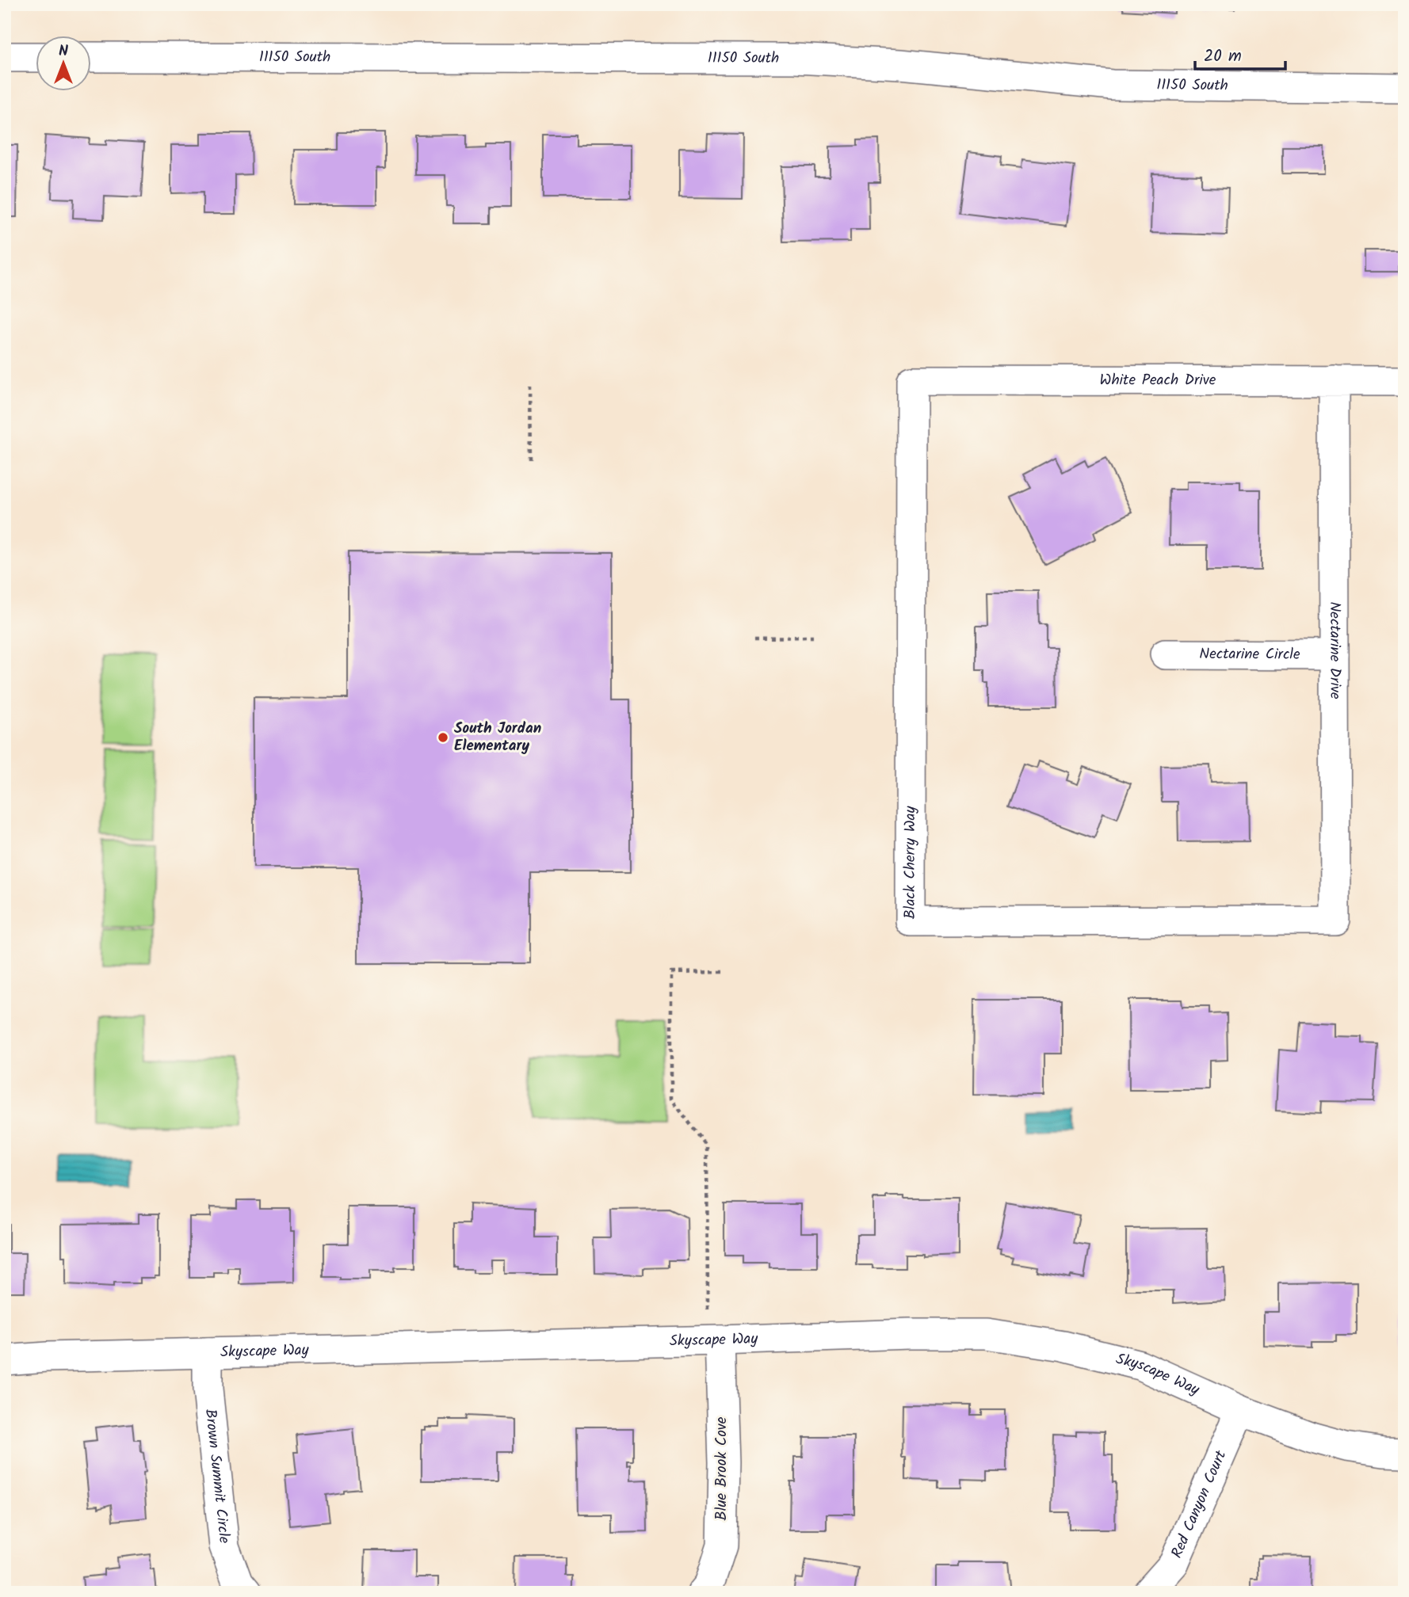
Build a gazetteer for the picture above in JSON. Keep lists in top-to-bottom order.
{
  "streets": {
    "street": [
      "11150 South",
      "White Peach Drive",
      "Nectarine Drive",
      "Nectarine Circle",
      "Black Cherry Way",
      "Skyscape Way",
      "Blue Brook Cove",
      "Brown Summit Circle",
      "Red Canyon Court"
    ]
  },
  "crossings": [
    ["White Peach Drive", "Nectarine Drive"],
    ["White Peach Drive", "Black Cherry Way"],
    ["Nectarine Drive", "Nectarine Circle"],
    ["Nectarine Drive", "Black Cherry Way"],
    ["Skyscape Way", "Blue Brook Cove"],
    ["Skyscape Way", "Brown Summit Circle"],
    ["Skyscape Way", "Red Canyon Court"]
  ],
  "places": ["South Jordan Elementary"],
  "scale_bar": "20 m",
  "north": "top"
}
